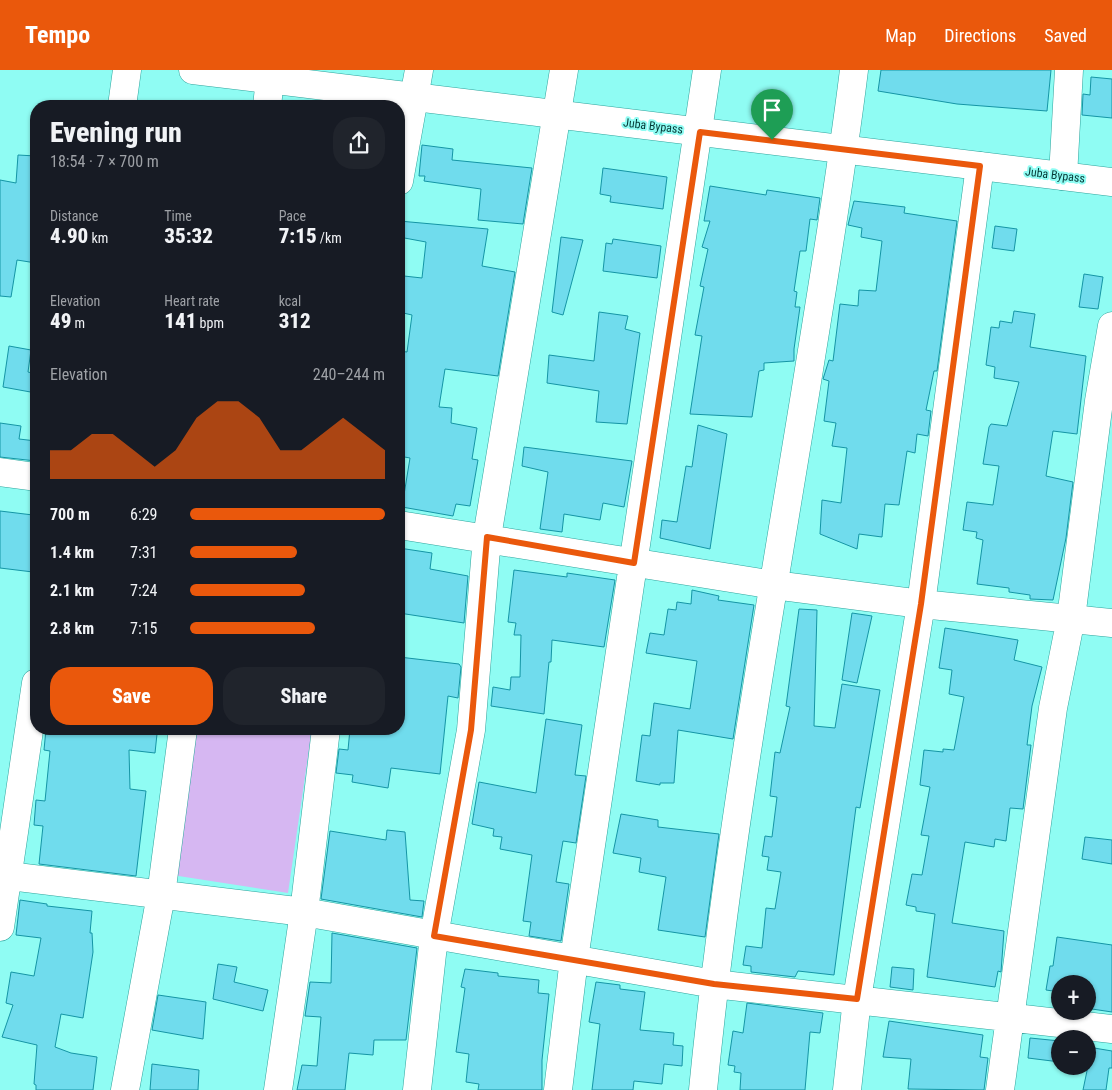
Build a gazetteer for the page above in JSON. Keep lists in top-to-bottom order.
{
  "streets": {
    "street": ["Juba Bypass"]
  },
  "page": {
    "header": "Tempo",
    "nav": ["Map", "Directions", "Saved"],
    "heading": ["Evening run", "18:54 · 7 × 700 m"],
    "stats": [
      ["Distance", "4.90 km"],
      ["Time", "35:32"],
      ["Pace", "7:15 /km"],
      ["Elevation", "49 m"],
      ["Heart rate", "141 bpm"],
      ["kcal", "312"]
    ],
    "chart": ["Elevation", "240–244 m"],
    "list": [
      {
        "name": "700 m",
        "note": "6:29"
      },
      {
        "name": "1.4 km",
        "note": "7:31"
      },
      {
        "name": "2.1 km",
        "note": "7:24"
      },
      {
        "name": "2.8 km",
        "note": "7:15"
      }
    ],
    "buttons": ["Save", "Share"],
    "map_buttons": ["+", "−"]
  }
}
